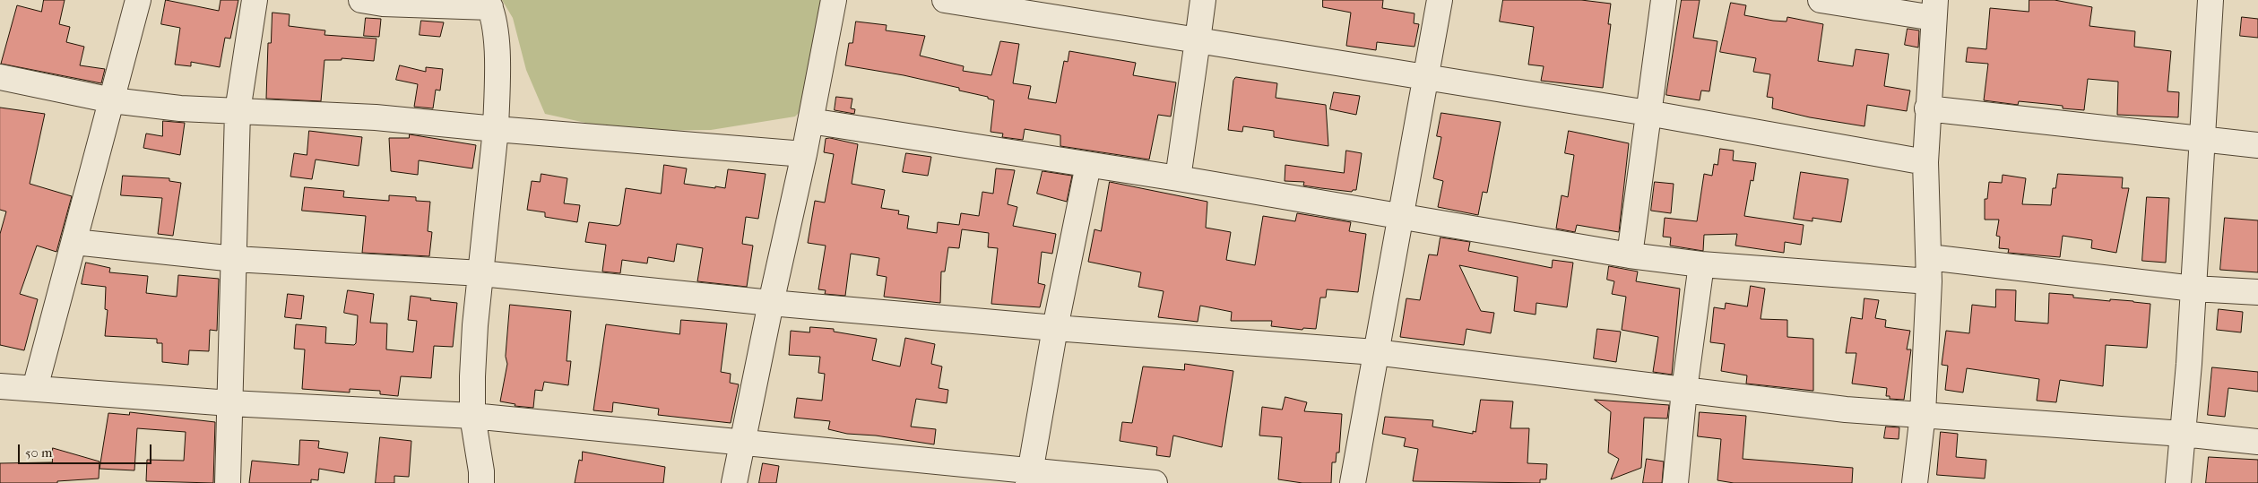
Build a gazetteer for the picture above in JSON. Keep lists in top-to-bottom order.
{
  "scale_bar": "50 m"
}
